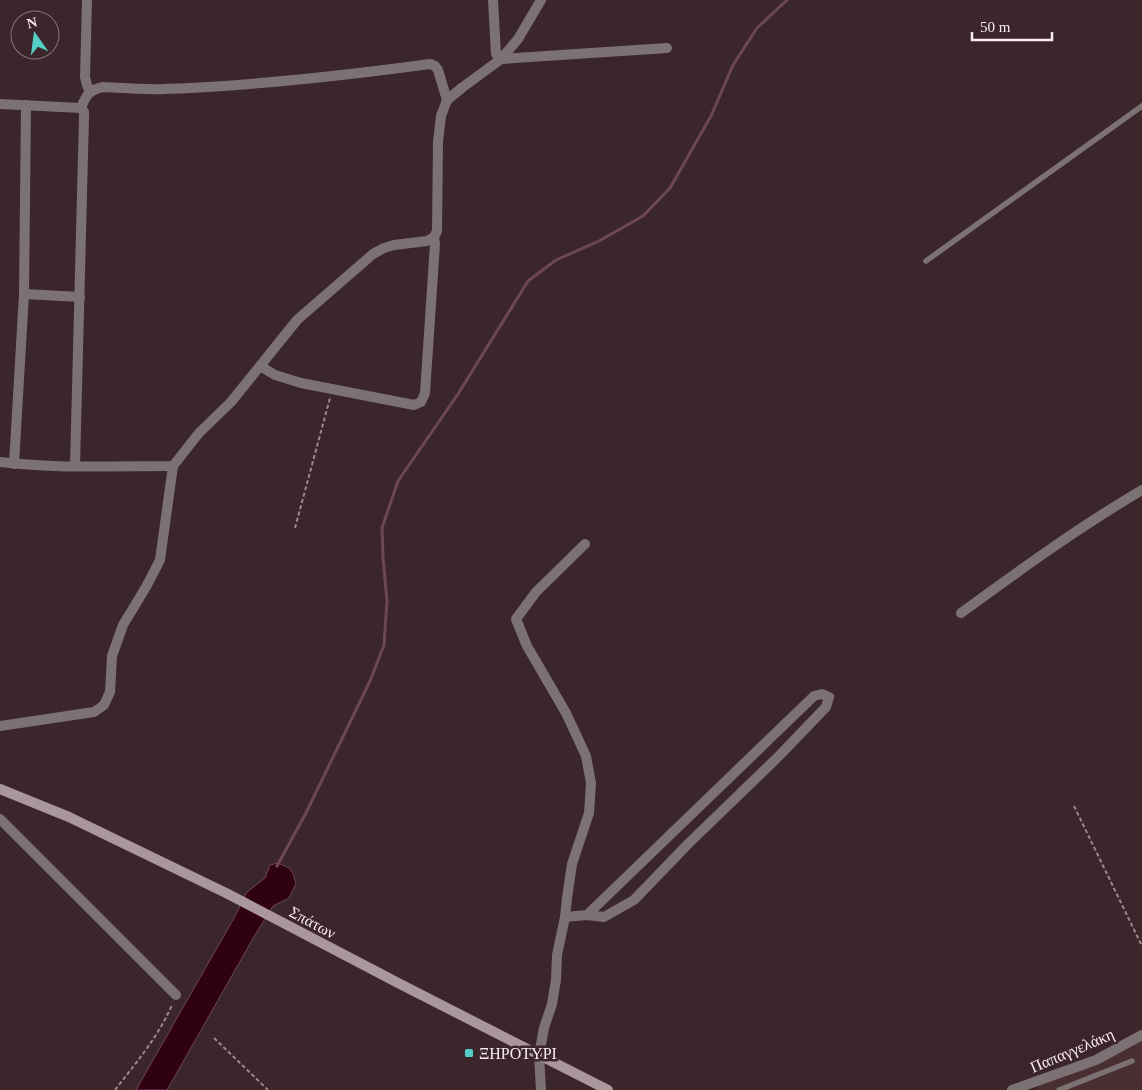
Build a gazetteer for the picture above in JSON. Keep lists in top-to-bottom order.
{
  "streets": {
    "main road": ["Σπάτων"],
    "street": ["Παπαγγελάκη"]
  },
  "places": {
    "transit": ["ΞΗΡΟΤΥΡΙ"]
  },
  "scale_bar": "50 m",
  "north": "top"
}
